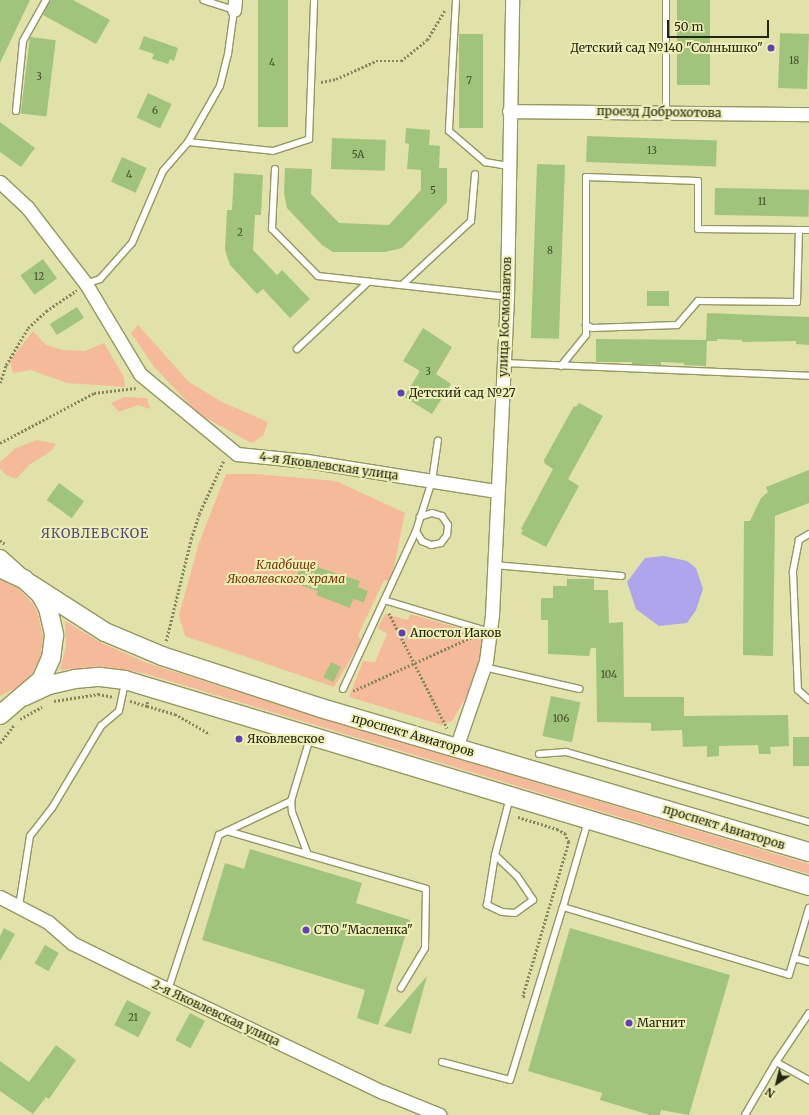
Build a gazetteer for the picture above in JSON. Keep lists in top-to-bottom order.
{
  "streets": {
    "main road": ["проспект Авиаторов"],
    "street": [
      "проезд Доброхотова",
      "улица Космонавтов",
      "4-я Яковлевская улица",
      "2-я Яковлевская улица"
    ]
  },
  "crossings": [
    ["проезд Доброхотова", "улица Космонавтов"],
    ["улица Космонавтов", "4-я Яковлевская улица"],
    ["улица Космонавтов", "проспект Авиаторов"]
  ],
  "districts": ["ЯКОВЛЕВСКОЕ"],
  "parks": ["Кладбище Яковлевского храма"],
  "places": [
    "Детский сад №140 \"Солнышко\"",
    "Детский сад №27",
    "Апостол Иаков",
    "Яковлевское",
    "СТО \"Масленка\"",
    "Магнит"
  ],
  "house_numbers": [
    "18",
    "4",
    "3",
    "7",
    "6",
    "13",
    "5А",
    "4",
    "5",
    "11",
    "2",
    "8",
    "12",
    "3",
    "104",
    "106",
    "21"
  ],
  "scale_bar": "50 m",
  "north": "bottom left"
}
